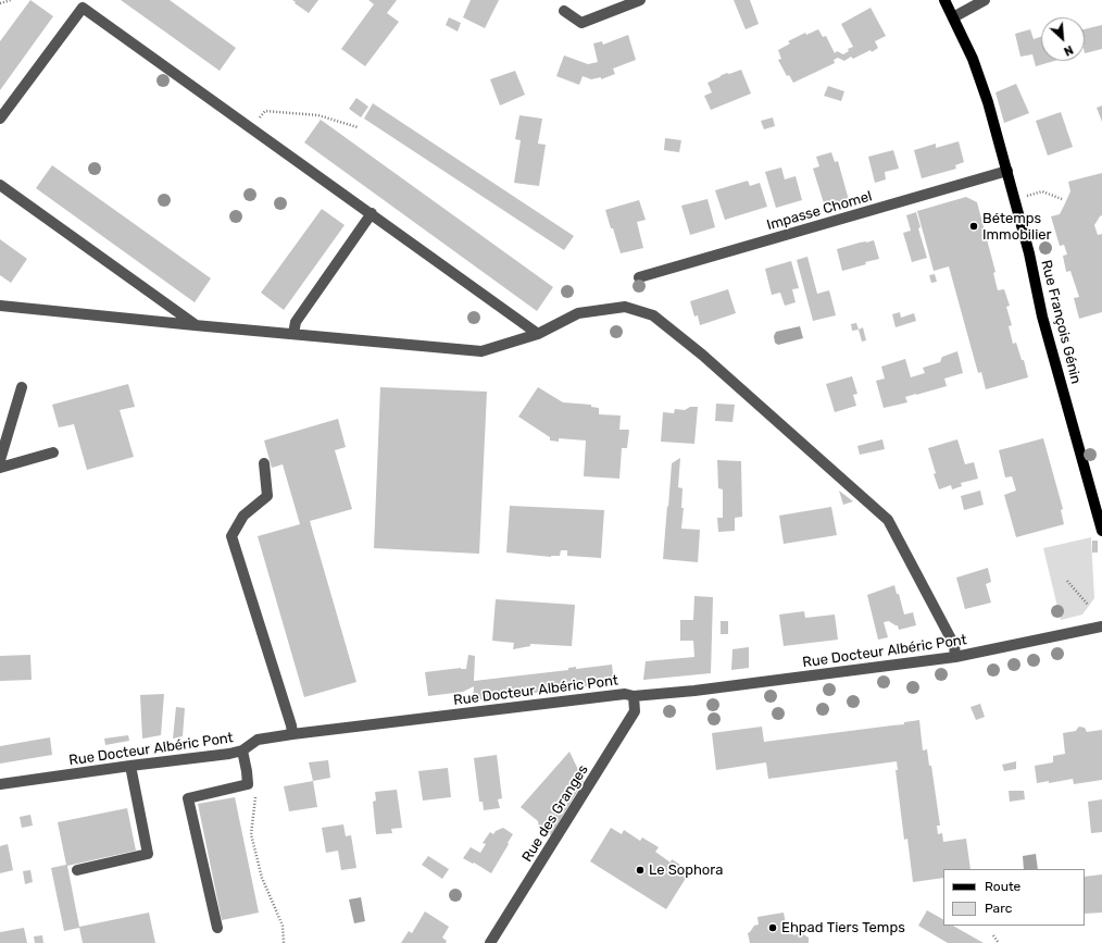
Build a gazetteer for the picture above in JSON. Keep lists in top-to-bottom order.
{
  "streets": {
    "main road": ["Rue François Génin"],
    "street": ["Impasse Chomel", "Rue Docteur Albéric Pont", "Rue des Granges"]
  },
  "crossings": [
    ["Impasse Chomel", "Rue François Génin"],
    ["Rue Docteur Albéric Pont", "Rue des Granges"]
  ],
  "places": ["Bétemps Immobilier", "Le Sophora", "Ehpad Tiers Temps"],
  "legend": ["Route", "Parc"],
  "north": "bottom right"
}
